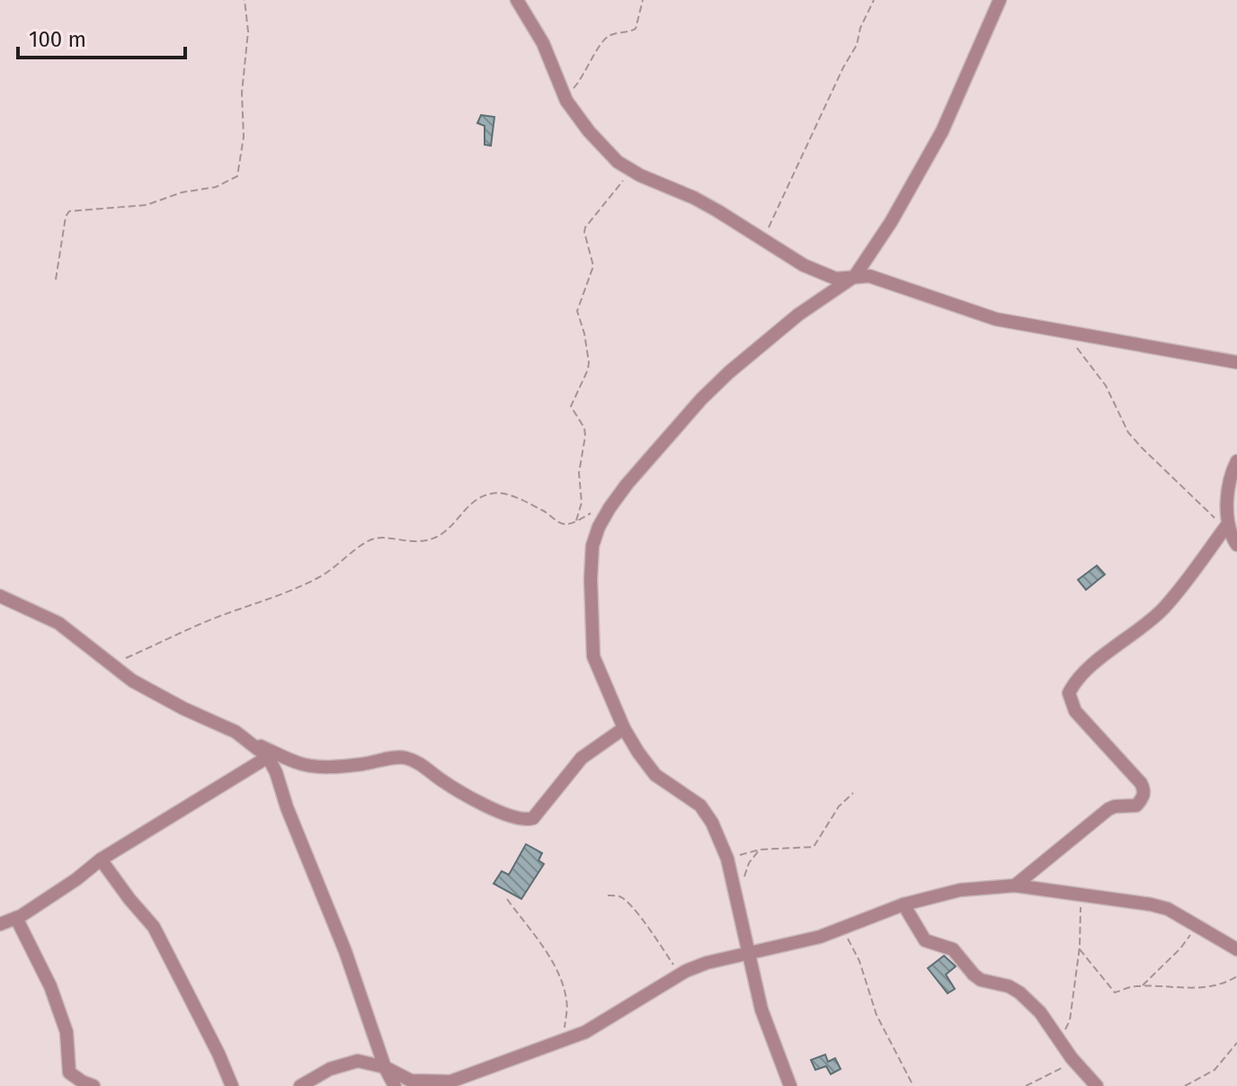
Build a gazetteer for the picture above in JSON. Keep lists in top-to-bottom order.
{
  "scale_bar": "100 m"
}
